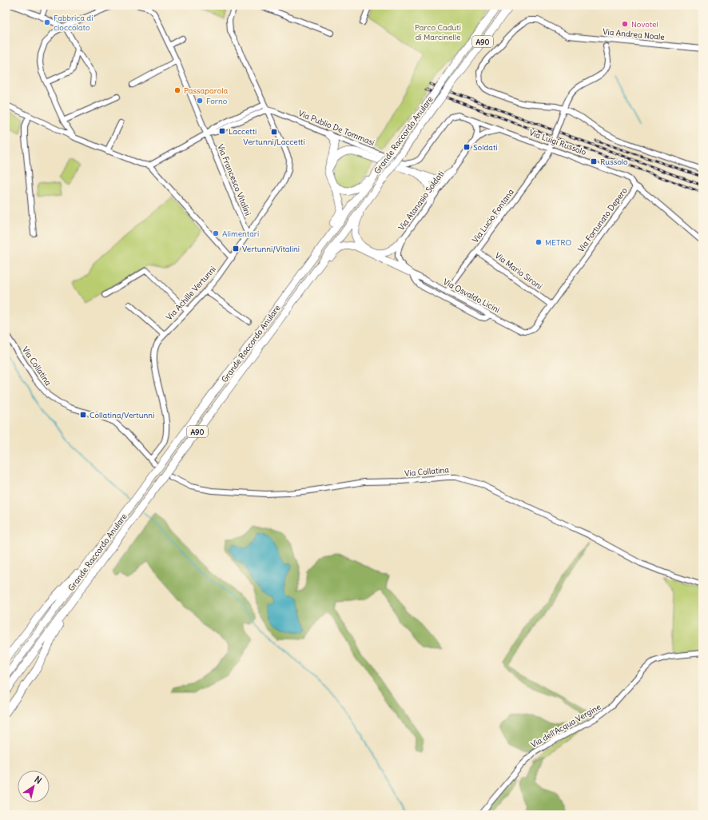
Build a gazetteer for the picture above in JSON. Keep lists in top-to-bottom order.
{
  "streets": {
    "highway": ["A90", "Grande Raccordo Anulare"],
    "street": [
      "Via Andrea Noale",
      "Via Publio De Tommasi",
      "Via Luigi Russolo",
      "Via Francesco Vitalini",
      "Via Atanasio Soldati",
      "Via Lucio Fontana",
      "Via Fortunato Depero",
      "Via Mario Sironi",
      "Via Achille Vertunni",
      "Via Osvaldo Licini",
      "Via Collatina",
      "Via dell'Acqua Vergine"
    ]
  },
  "crossings": [
    ["Via Andrea Noale", "Via Lucio Fontana"],
    ["Via Publio De Tommasi", "Via Luigi Russolo"],
    ["Via Publio De Tommasi", "Via Atanasio Soldati"],
    ["Via Publio De Tommasi", "Via Achille Vertunni"],
    ["Via Luigi Russolo", "Via Atanasio Soldati"],
    ["Via Luigi Russolo", "Via Lucio Fontana"],
    ["Via Luigi Russolo", "Via Fortunato Depero"],
    ["Via Francesco Vitalini", "Via Achille Vertunni"],
    ["Via Atanasio Soldati", "Via Osvaldo Licini"],
    ["Via Lucio Fontana", "Via Mario Sironi"],
    ["Via Lucio Fontana", "Via Osvaldo Licini"],
    ["Via Fortunato Depero", "Via Mario Sironi"],
    ["Via Fortunato Depero", "Via Osvaldo Licini"],
    ["Via Achille Vertunni", "Via Collatina"]
  ],
  "parks": ["Parco Caduti di Marcinelle"],
  "places": {
    "other": [
      "Fabbrica di cioccolato",
      "Novotel",
      "Passaparola",
      "Forno",
      "Alimentari",
      "METRO"
    ],
    "transit": [
      "Laccetti",
      "Vertunni/Laccetti",
      "Soldati",
      "Russolo",
      "Vertunni/Vitalini",
      "Collatina/Vertunni"
    ]
  },
  "north": "top right"
}
